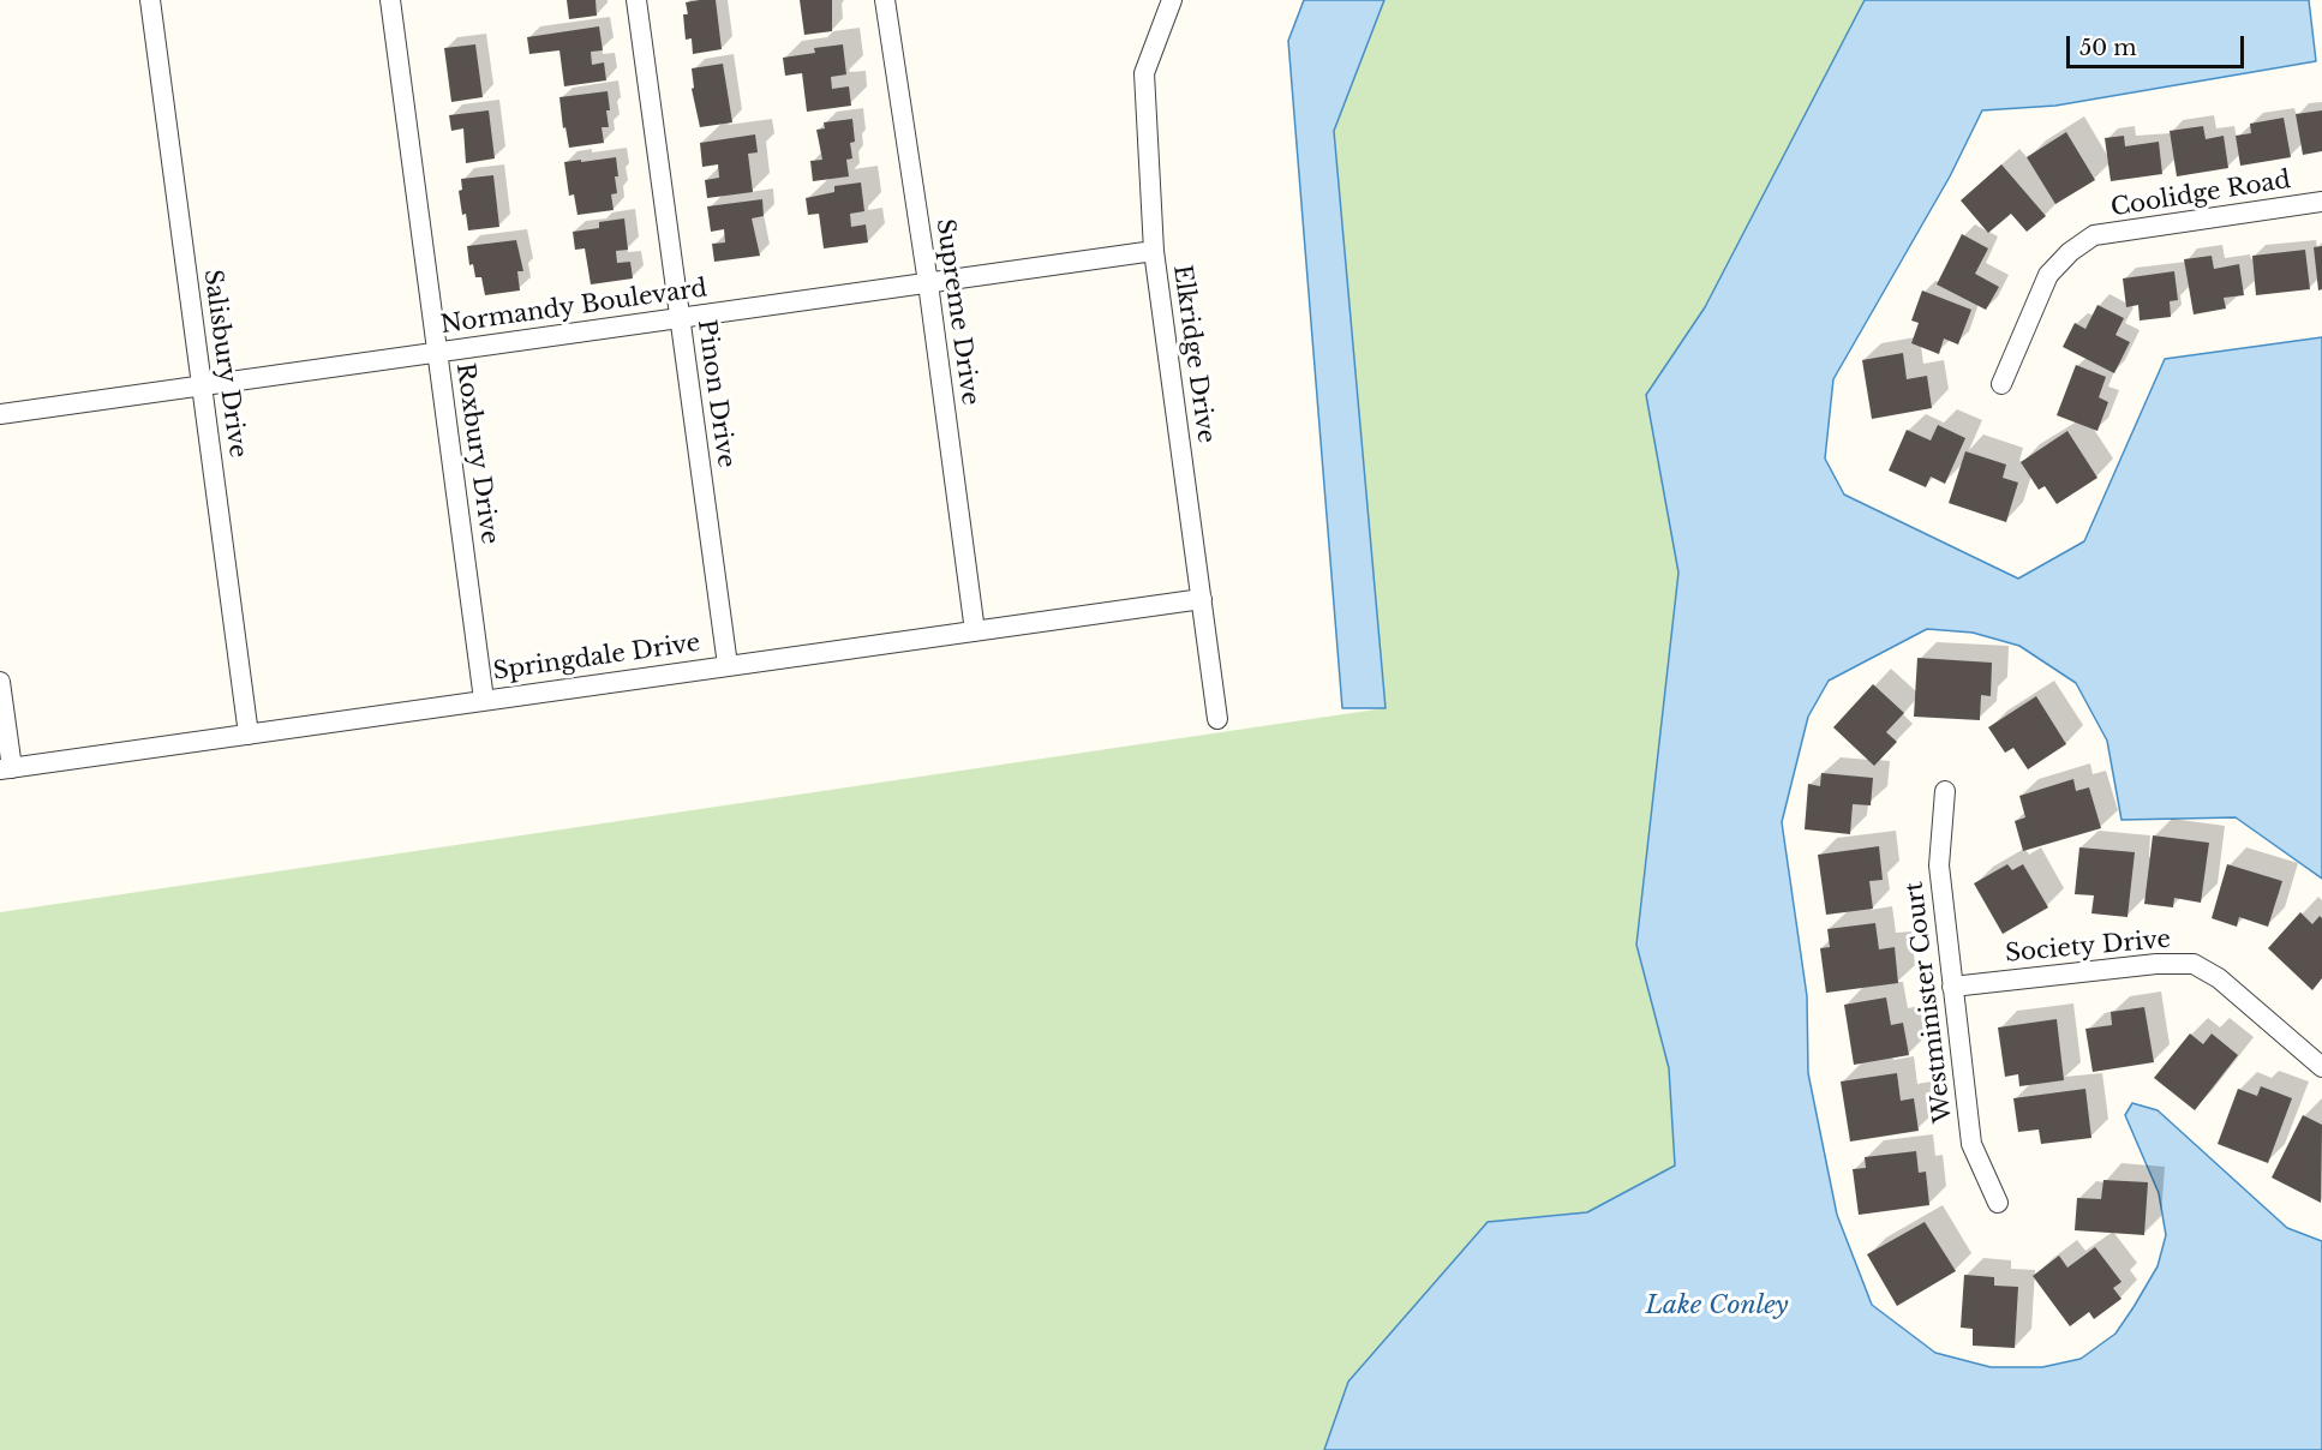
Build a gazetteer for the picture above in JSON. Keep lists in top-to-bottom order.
{
  "streets": {
    "street": [
      "Coolidge Road",
      "Normandy Boulevard",
      "Supreme Drive",
      "Elkridge Drive",
      "Salisbury Drive",
      "Pinon Drive",
      "Roxbury Drive",
      "Springdale Drive",
      "Society Drive",
      "Westminister Court"
    ]
  },
  "crossings": [
    ["Normandy Boulevard", "Supreme Drive"],
    ["Normandy Boulevard", "Elkridge Drive"],
    ["Normandy Boulevard", "Salisbury Drive"],
    ["Normandy Boulevard", "Pinon Drive"],
    ["Normandy Boulevard", "Roxbury Drive"],
    ["Supreme Drive", "Springdale Drive"],
    ["Elkridge Drive", "Springdale Drive"],
    ["Salisbury Drive", "Springdale Drive"],
    ["Pinon Drive", "Springdale Drive"],
    ["Roxbury Drive", "Springdale Drive"],
    ["Society Drive", "Westminister Court"]
  ],
  "water": ["Lake Conley"],
  "scale_bar": "50 m"
}
